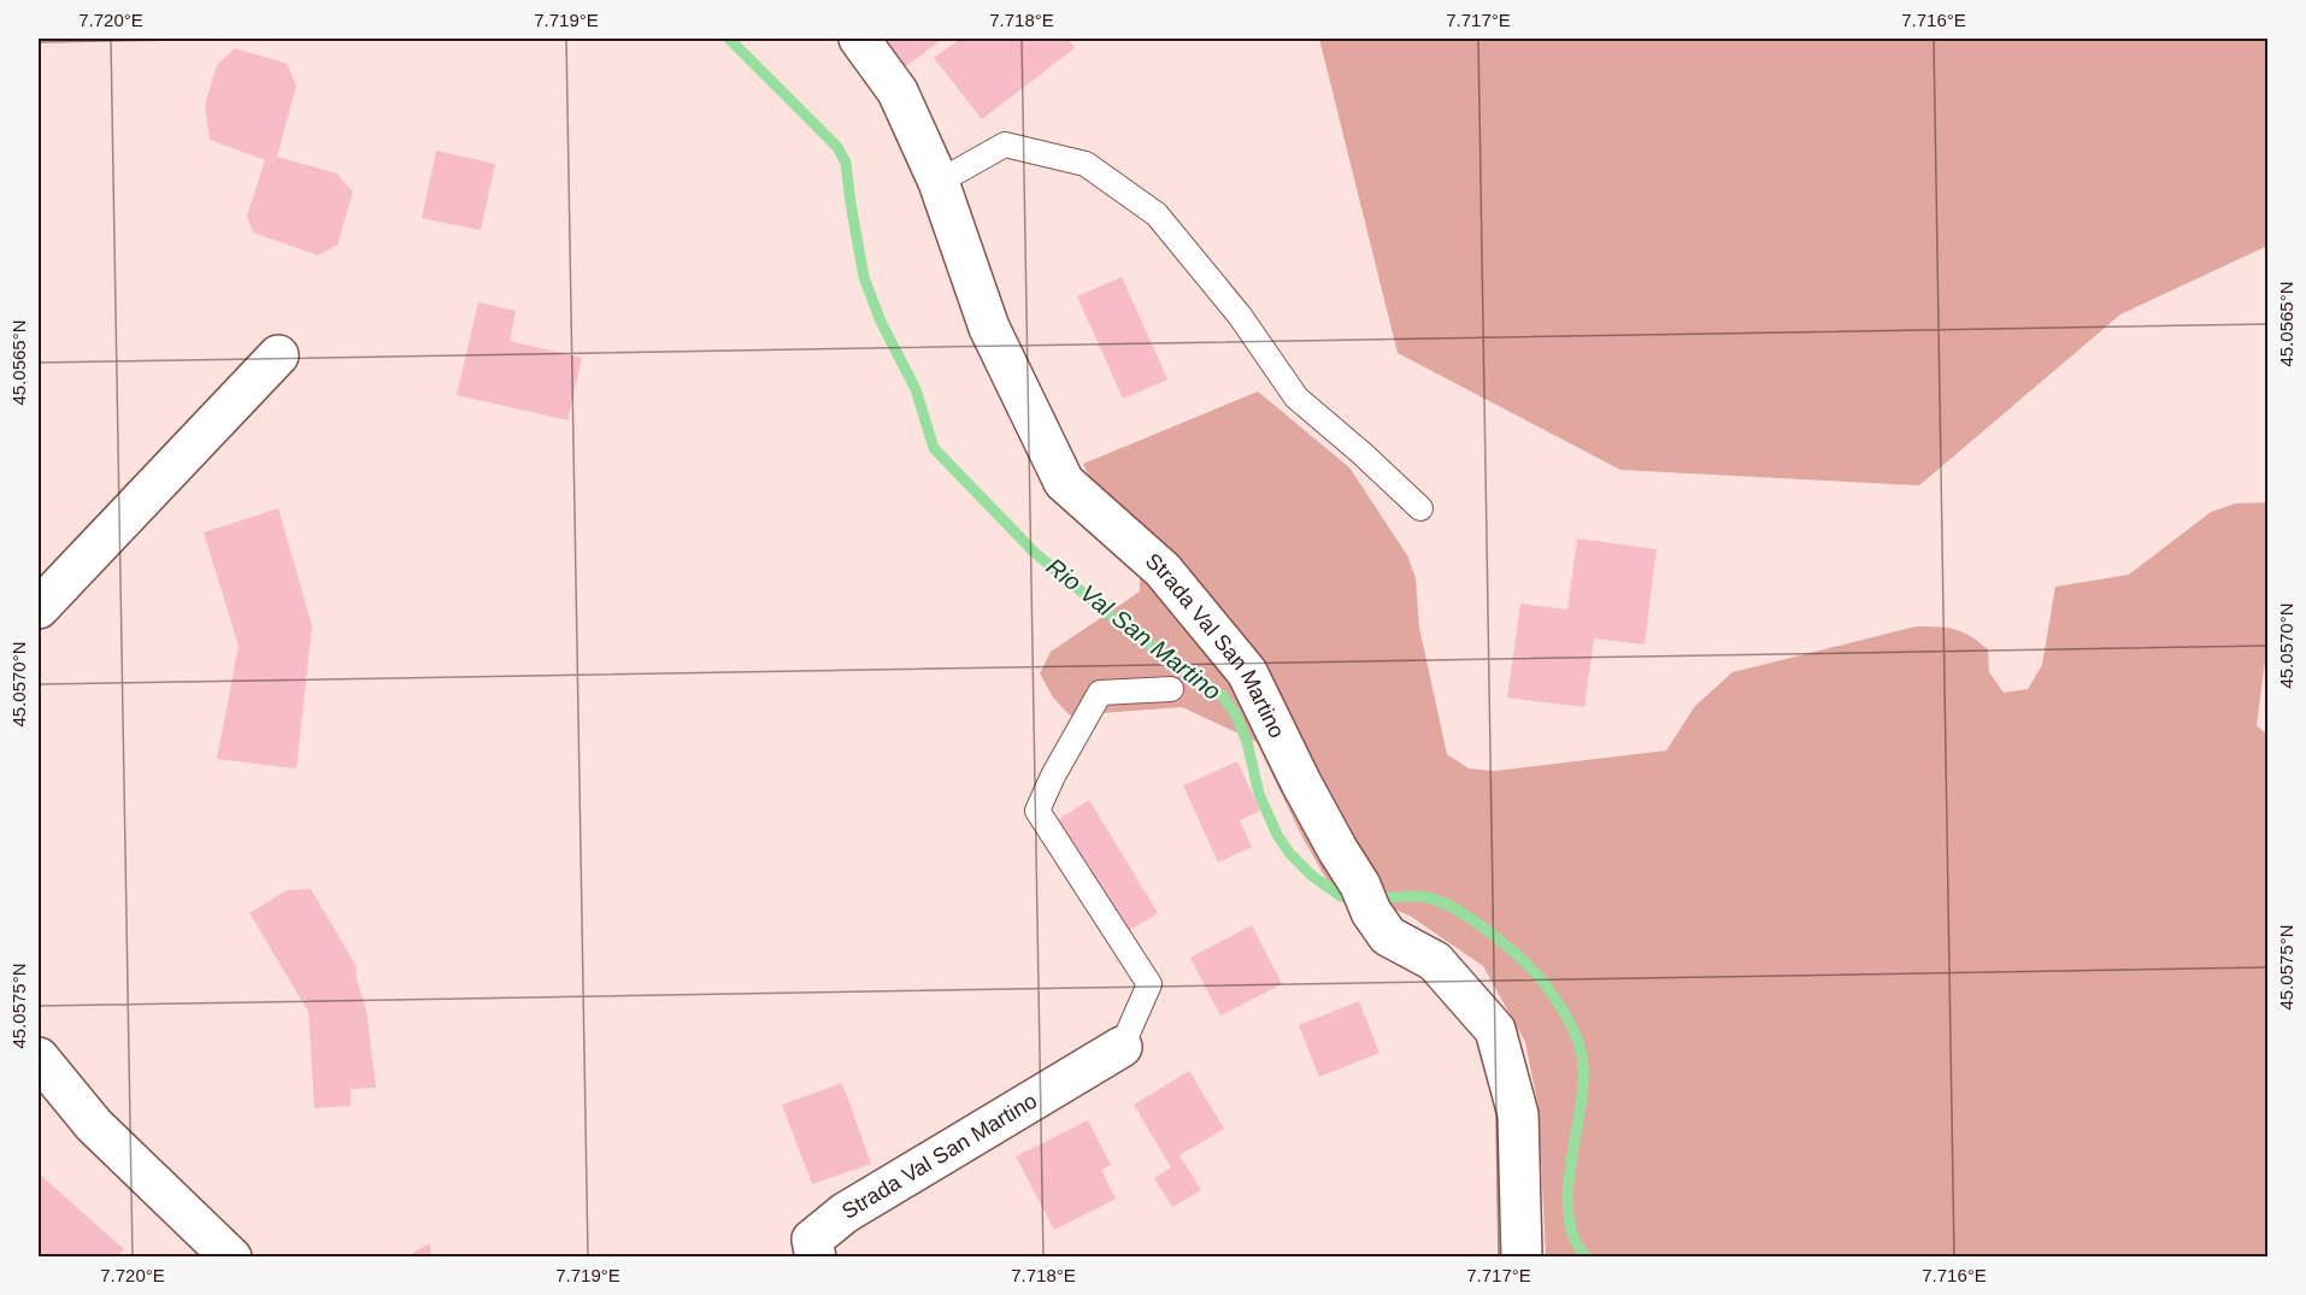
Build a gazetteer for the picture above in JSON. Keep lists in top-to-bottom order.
{
  "streets": {
    "street": ["Strada Val San Martino"]
  },
  "water": ["Rio Val San Martino"],
  "coordinates": [
    "7.720°E",
    "7.719°E",
    "7.718°E",
    "7.717°E",
    "7.716°E",
    "45.0565°N",
    "45.0570°N",
    "45.0575°N"
  ]
}
